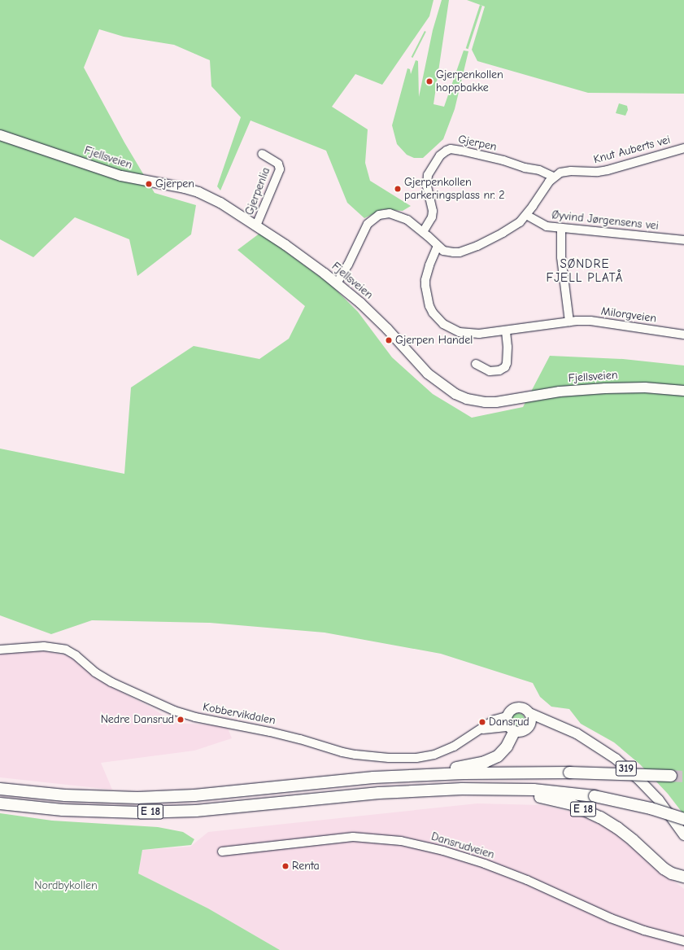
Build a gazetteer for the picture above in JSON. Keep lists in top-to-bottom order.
{
  "streets": {
    "highway": ["E 18"],
    "main road": ["Fjellsveien", "319"],
    "street": [
      "Gjerpen",
      "Knut Auberts vei",
      "Gjerpenlia",
      "Øyvind Jørgensens vei",
      "Milorgveien",
      "Kobbervikdalen",
      "Dansrudveien"
    ]
  },
  "crossings": [
    ["Gjerpen", "Knut Auberts vei"],
    ["Fjellsveien", "Gjerpenlia"],
    ["Kobbervikdalen", "319"],
    ["Kobbervikdalen", "E 18"],
    ["319", "E 18"]
  ],
  "districts": ["SØNDRE FJELL PLATÅ"],
  "parks": ["Nordbykollen"],
  "places": [
    "Gjerpenkollen hoppbakke",
    "Gjerpen",
    "Gjerpenkollen parkeringsplass nr. 2",
    "Gjerpen Handel",
    "Nedre Dansrud",
    "Dansrud",
    "Renta"
  ]
}
